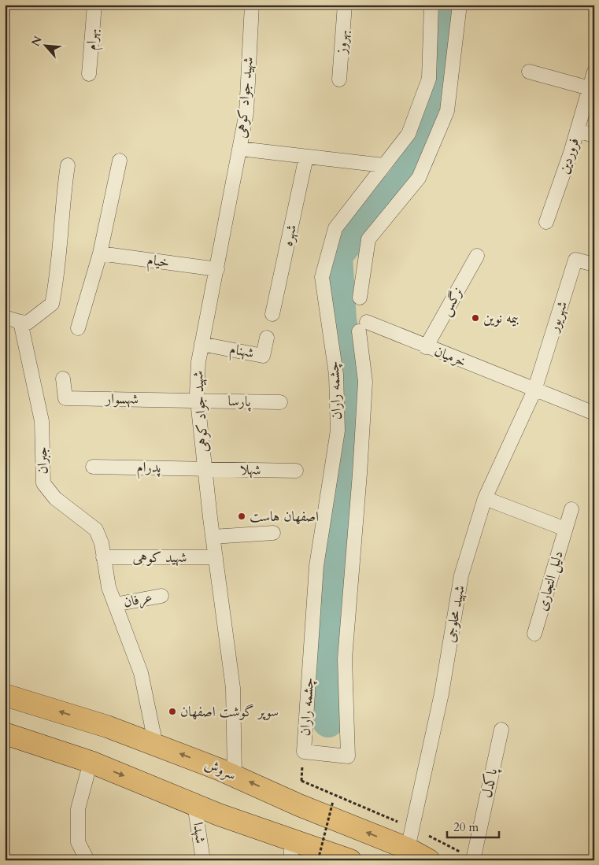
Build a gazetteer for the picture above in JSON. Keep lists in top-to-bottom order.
{
  "streets": {
    "main road": ["سروش"],
    "street": [
      "بهرام",
      "بهروز",
      "شهید جواد کوهی",
      "فروردین",
      "شهره",
      "خیام",
      "نرگس",
      "شهریور",
      "شهنام",
      "خرمیان",
      "چشمه راران",
      "شهسوار",
      "پارسا",
      "جبران",
      "پدرام",
      "شهلا",
      "شهید کوهی",
      "دلیل التجاری",
      "عرفان",
      "شهید محلوجی",
      "پاکدل",
      "شهدا"
    ]
  },
  "crossings": [
    ["شهید جواد کوهی", "خیام"],
    ["شهید جواد کوهی", "شهنام"],
    ["شهید جواد کوهی", "شهسوار"],
    ["شهید جواد کوهی", "پارسا"],
    ["شهید جواد کوهی", "پدرام"],
    ["شهید جواد کوهی", "شهلا"],
    ["شهید جواد کوهی", "شهید کوهی"],
    ["شهید جواد کوهی", "سروش"],
    ["نرگس", "خرمیان"],
    ["شهریور", "خرمیان"],
    ["شهریور", "شهید محلوجی"],
    ["خرمیان", "چشمه راران"],
    ["خرمیان", "شهید محلوجی"],
    ["چشمه راران", "سروش"],
    ["شهسوار", "پارسا"],
    ["جبران", "شهید کوهی"],
    ["جبران", "عرفان"],
    ["جبران", "سروش"],
    ["پدرام", "شهلا"],
    ["شهید محلوجی", "سروش"]
  ],
  "places": ["بیمه نوین", "اصفهان هاست", "سوپر گوشت اصفهان"],
  "scale_bar": "20 m",
  "north": "top left"
}
